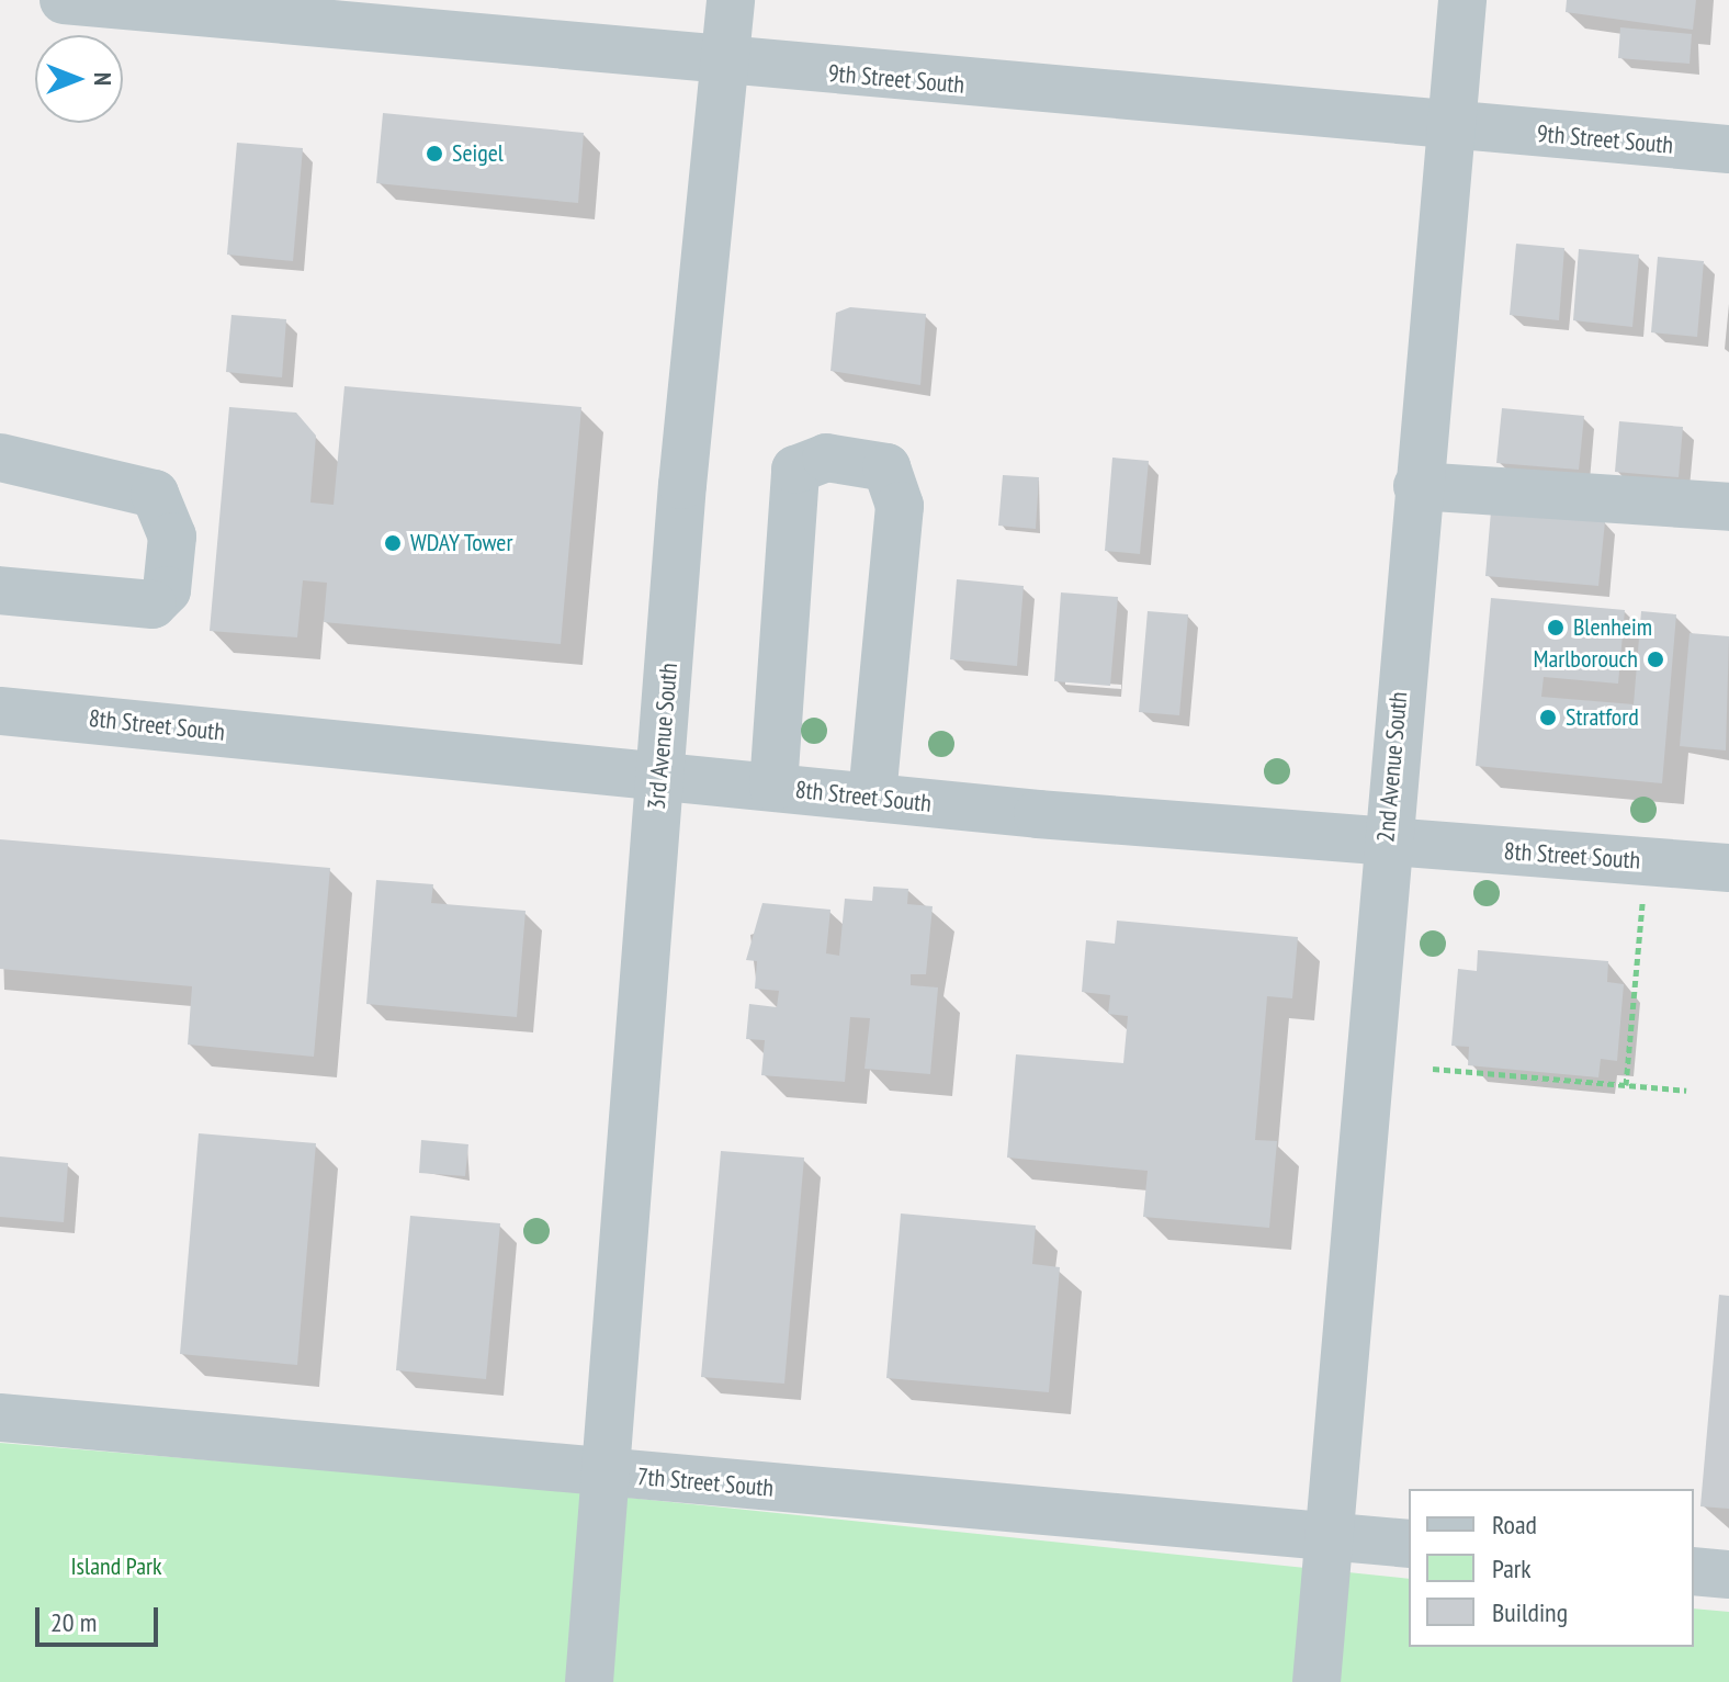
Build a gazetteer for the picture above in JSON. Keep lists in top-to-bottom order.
{
  "streets": {
    "street": [
      "9th Street South",
      "8th Street South",
      "3rd Avenue South",
      "2nd Avenue South",
      "7th Street South"
    ]
  },
  "crossings": [
    ["9th Street South", "3rd Avenue South"],
    ["9th Street South", "2nd Avenue South"],
    ["8th Street South", "3rd Avenue South"],
    ["8th Street South", "2nd Avenue South"],
    ["3rd Avenue South", "7th Street South"],
    ["2nd Avenue South", "7th Street South"]
  ],
  "parks": ["Island Park"],
  "places": [
    "Seigel",
    "WDAY Tower",
    "Blenheim",
    "Marlborouch",
    "Stratford"
  ],
  "legend": ["Road", "Park", "Building"],
  "scale_bar": "20 m",
  "north": "right"
}
